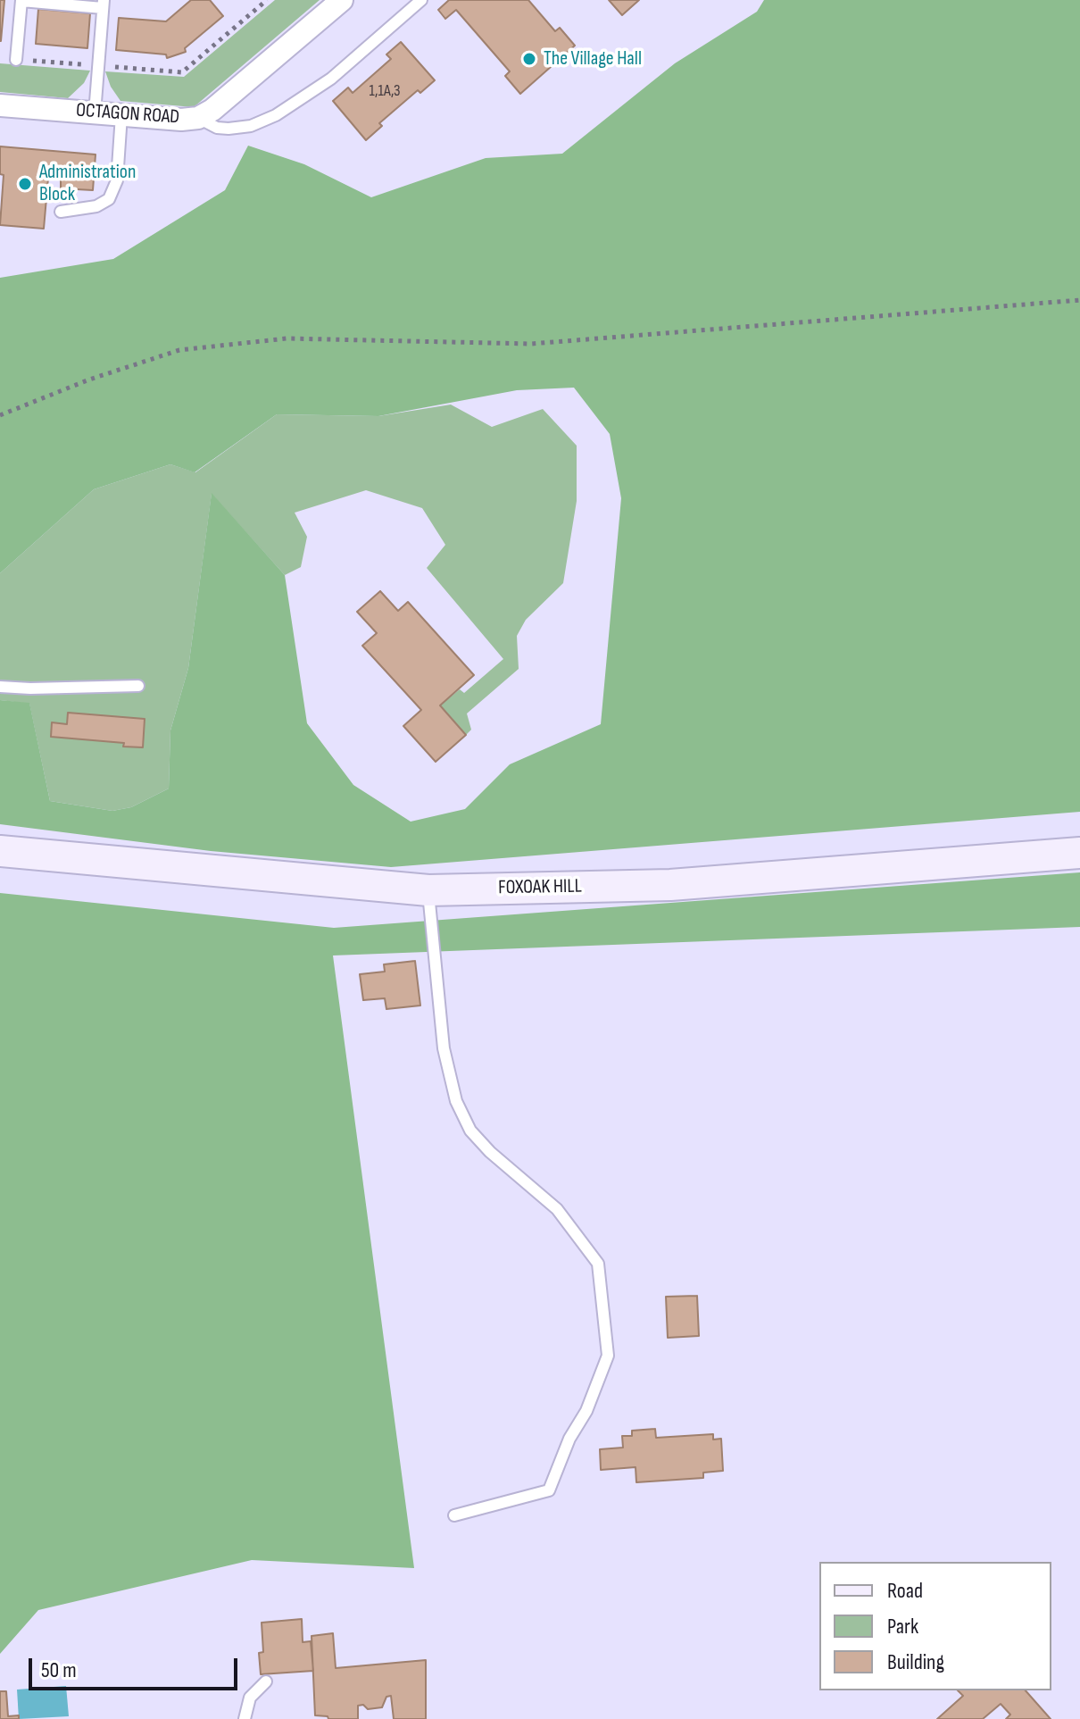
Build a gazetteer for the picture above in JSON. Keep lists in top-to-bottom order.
{
  "streets": {
    "main road": ["FOXOAK HILL"],
    "street": ["OCTAGON ROAD"]
  },
  "places": ["The Village Hall", "Administration Block"],
  "house_numbers": ["1,1A,3"],
  "legend": ["Road", "Park", "Building"],
  "scale_bar": "50 m"
}
